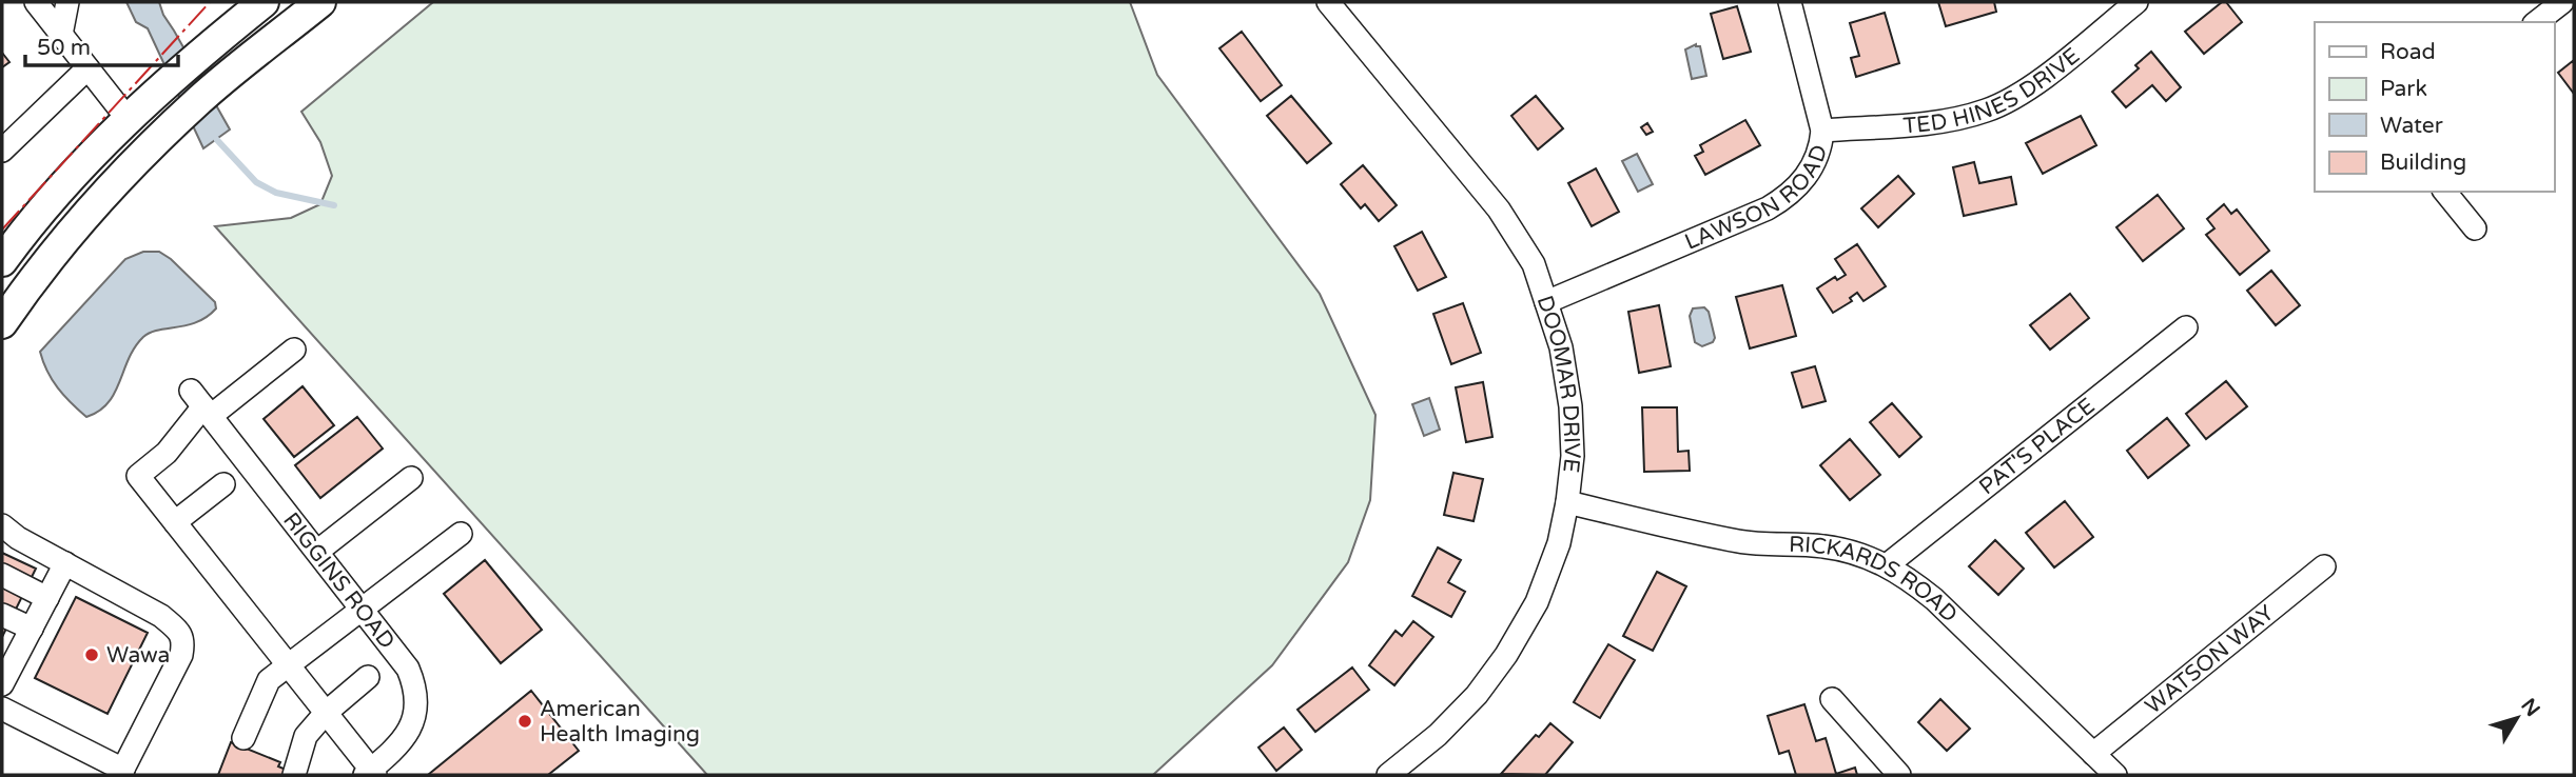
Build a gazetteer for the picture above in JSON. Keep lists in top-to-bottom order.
{
  "streets": {
    "street": [
      "TED HINES DRIVE",
      "LAWSON ROAD",
      "DOOMAR DRIVE",
      "PAT'S PLACE",
      "RIGGINS ROAD",
      "RICKARDS ROAD",
      "WATSON WAY"
    ]
  },
  "crossings": [
    ["TED HINES DRIVE", "LAWSON ROAD"],
    ["LAWSON ROAD", "DOOMAR DRIVE"],
    ["DOOMAR DRIVE", "RICKARDS ROAD"],
    ["PAT'S PLACE", "RICKARDS ROAD"],
    ["RICKARDS ROAD", "WATSON WAY"]
  ],
  "places": ["Wawa", "American Health Imaging"],
  "legend": [
    "Road",
    "Park",
    "Water",
    "Building"
  ],
  "scale_bar": "50 m",
  "north": "top right"
}
